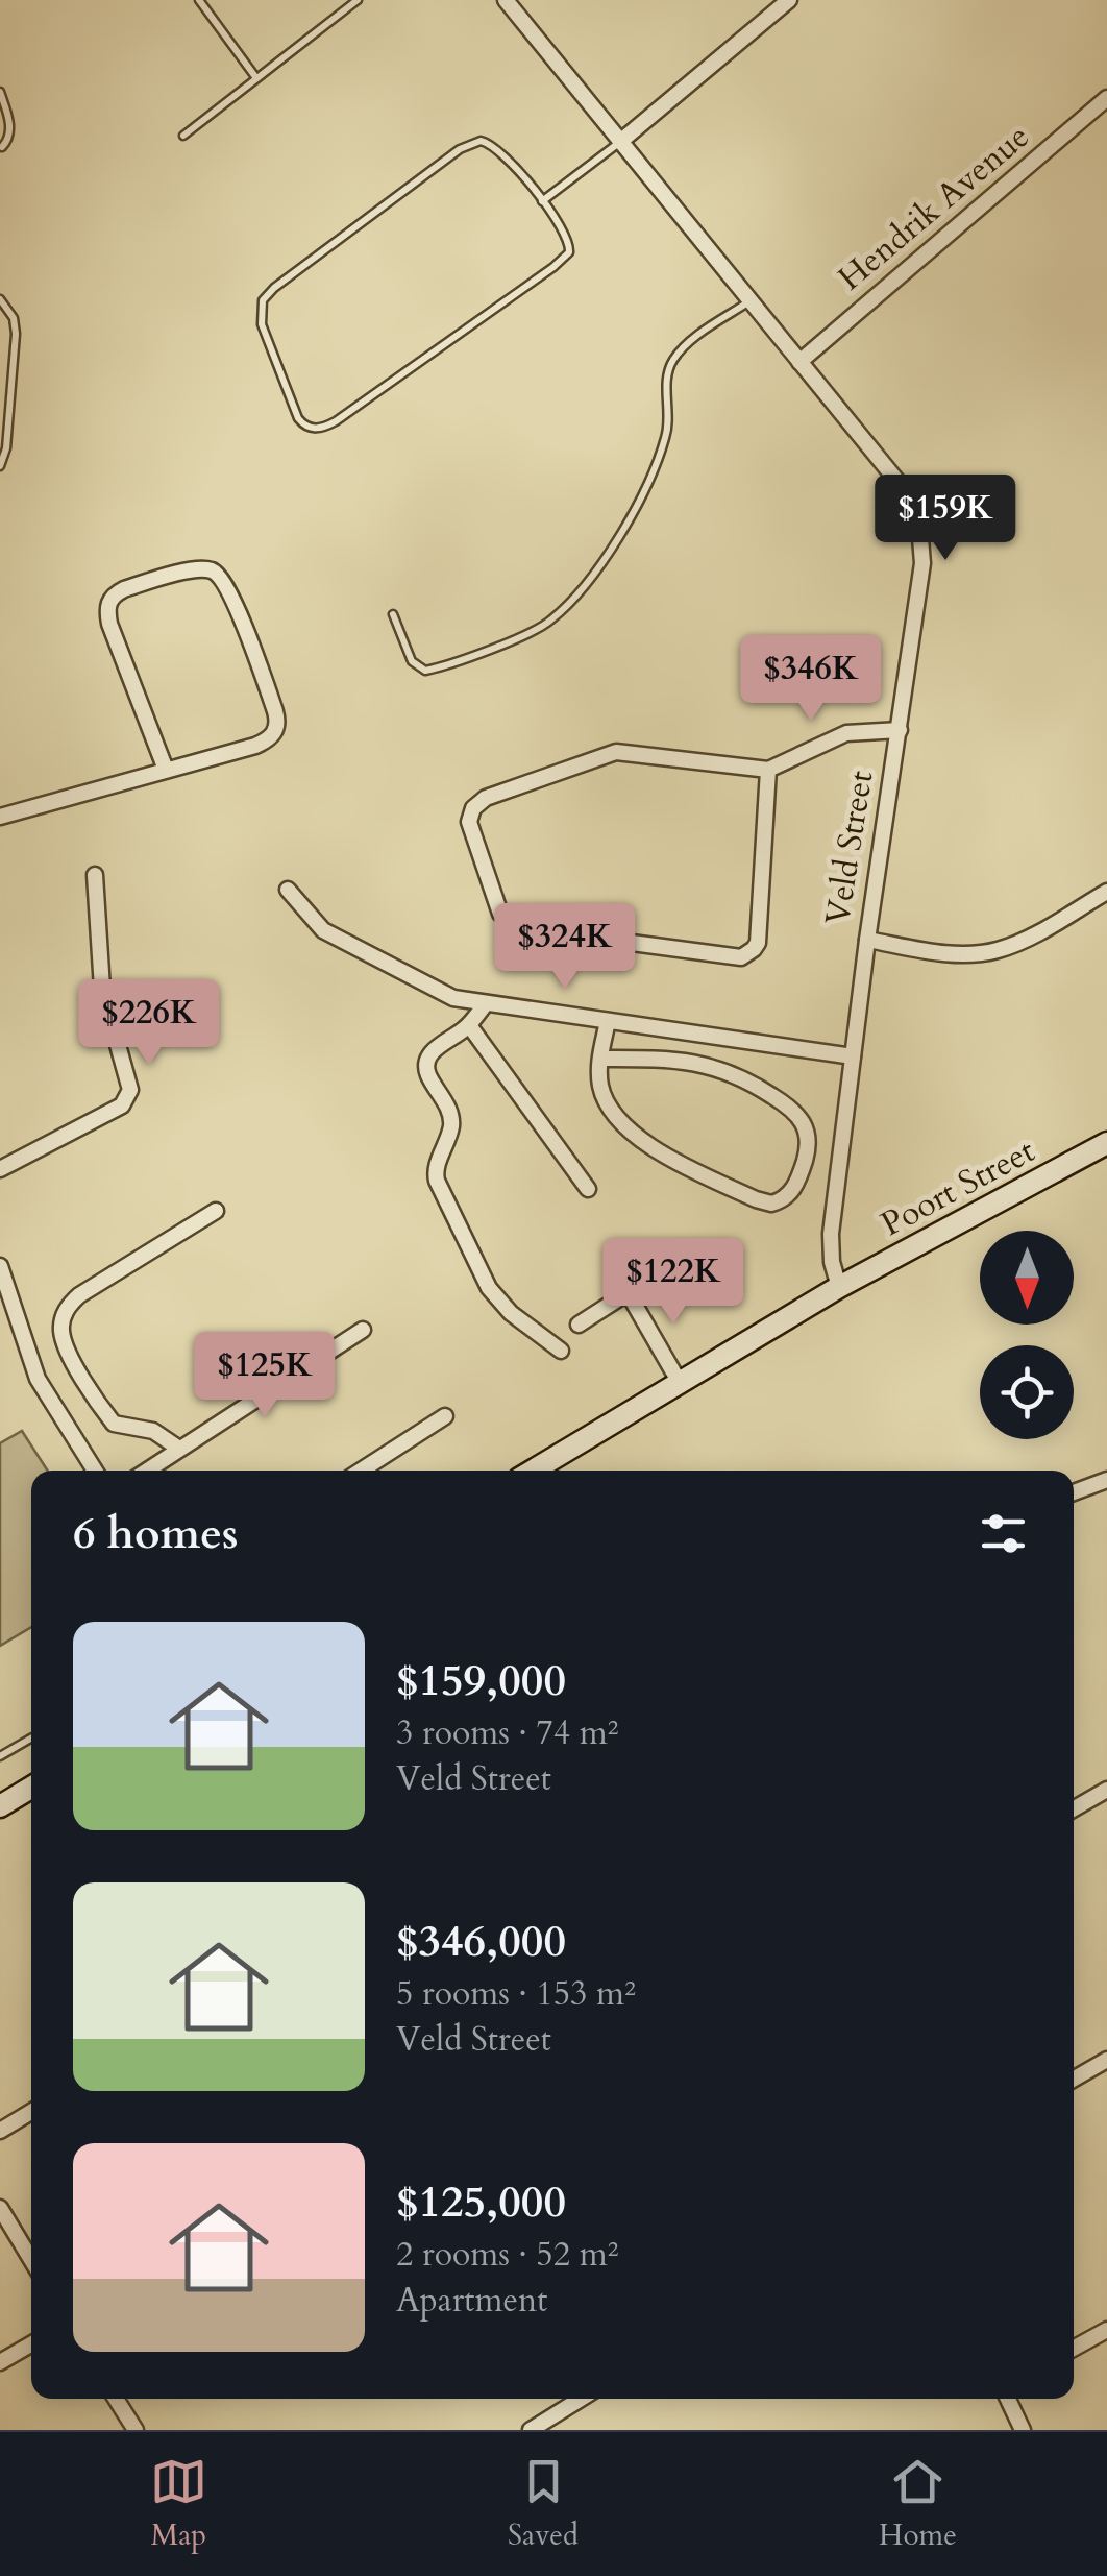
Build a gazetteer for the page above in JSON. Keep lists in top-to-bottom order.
{
  "streets": {
    "street": ["Hendrik Avenue", "Veld Street", "Poort Street"]
  },
  "crossings": [
    ["Hendrik Avenue", "Veld Street"],
    ["Veld Street", "Poort Street"]
  ],
  "north": "bottom",
  "page": {
    "price": [
      "$159K",
      "$346K",
      "$324K",
      "$226K",
      "$122K",
      "$125K"
    ],
    "heading": "6 homes",
    "list": [
      {
        "name": "$159,000",
        "note": "3 rooms · 74 m² · Veld Street"
      },
      {
        "name": "$346,000",
        "note": "5 rooms · 153 m² · Veld Street"
      },
      {
        "name": "$125,000",
        "note": "2 rooms · 52 m² · Apartment"
      }
    ],
    "tabs": ["Map", "Saved", "Home"]
  }
}
